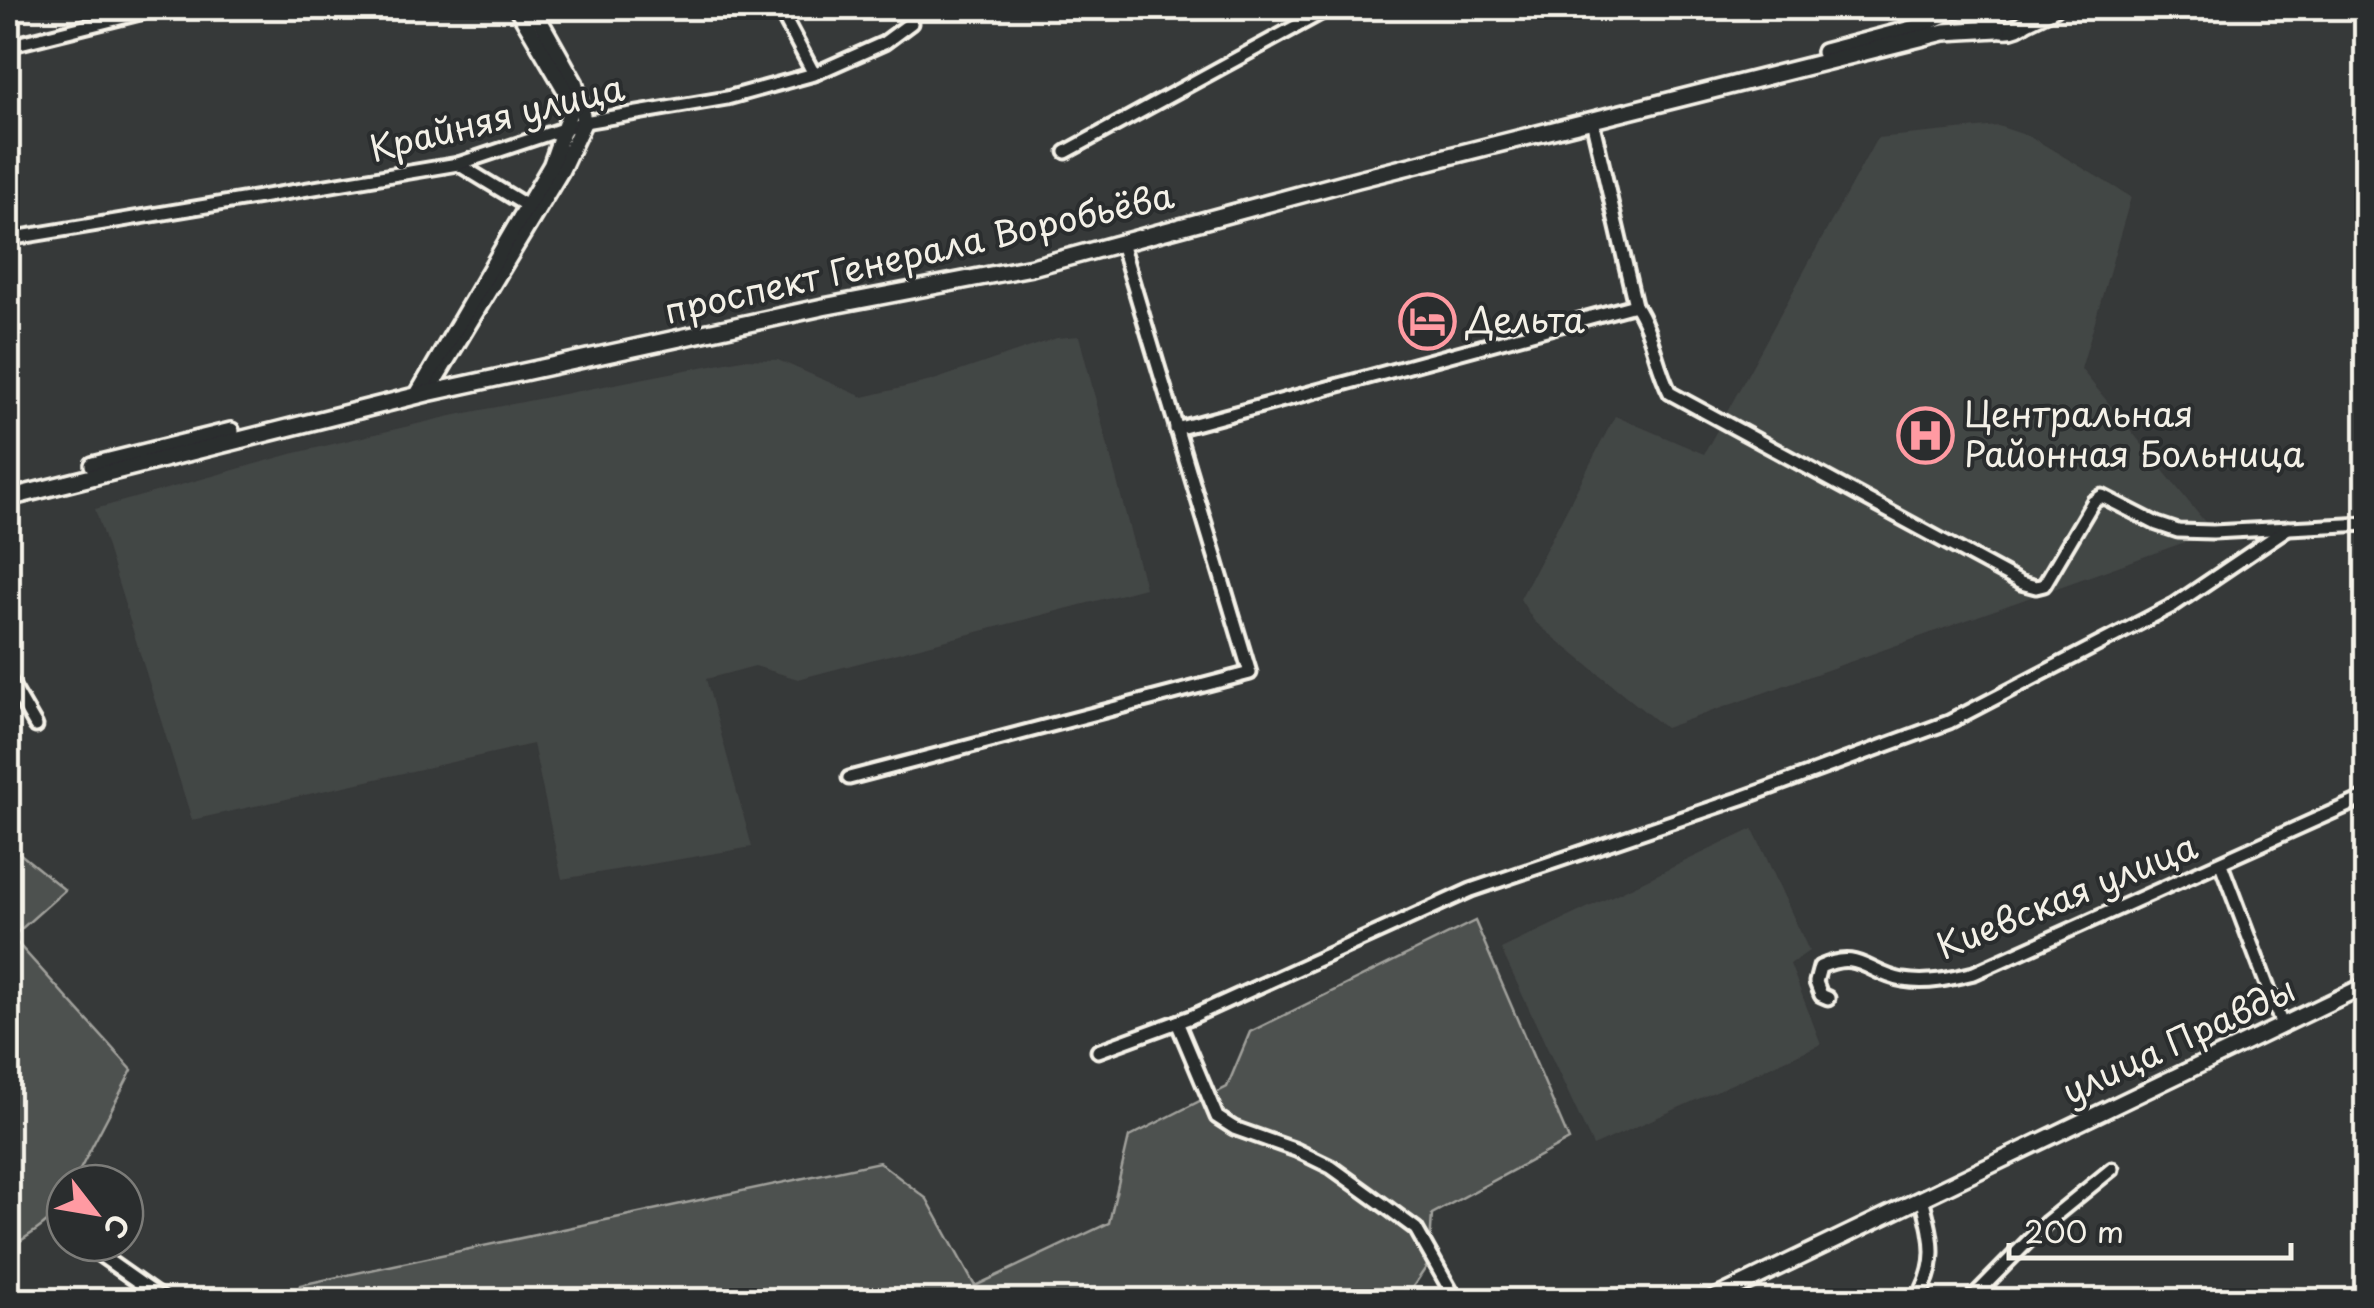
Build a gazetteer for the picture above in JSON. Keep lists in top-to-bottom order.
{
  "streets": {
    "main road": ["проспект Генерала Воробьёва"],
    "street": ["Крайняя улица", "Киевская улица", "улица Правды"]
  },
  "places": {
    "hotel": ["Дельта"],
    "hospital": ["Центральная Районная Больница"]
  },
  "scale_bar": "200 m",
  "north": "bottom right"
}
